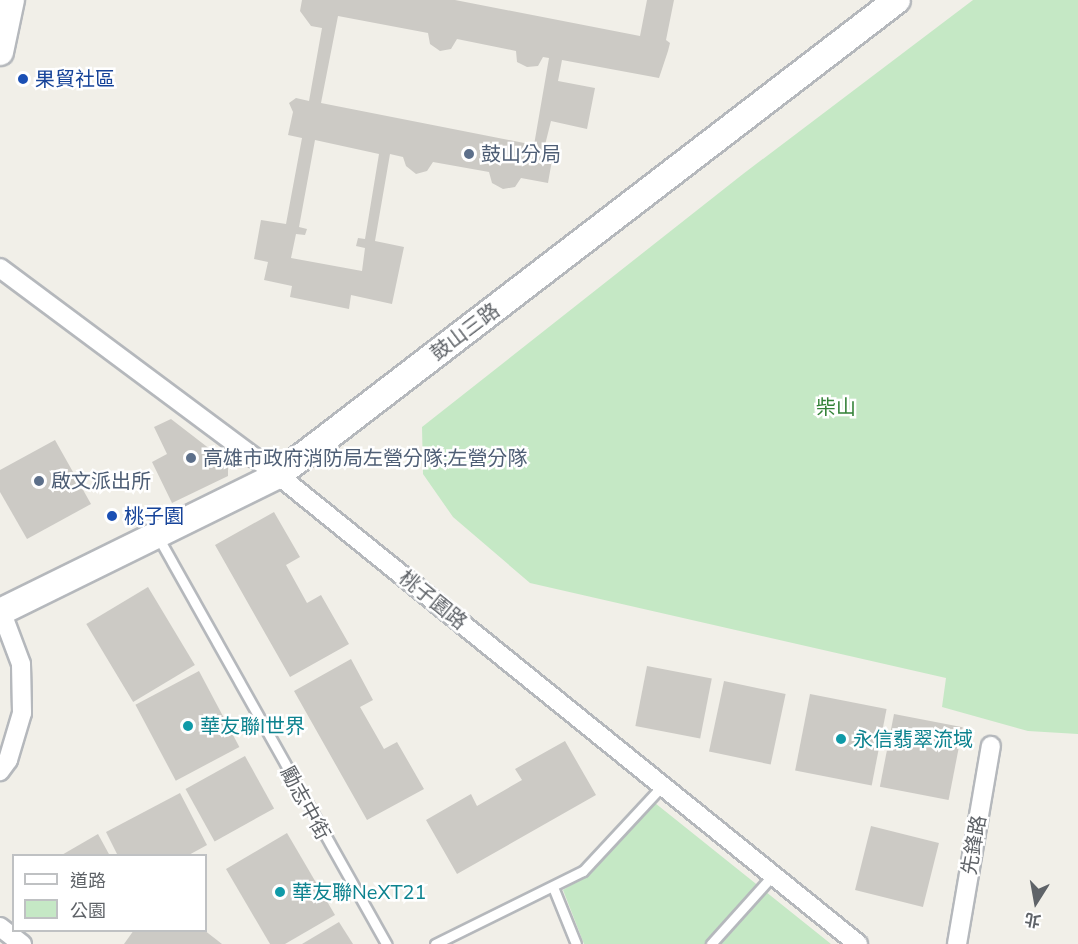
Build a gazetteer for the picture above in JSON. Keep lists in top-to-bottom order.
{
  "streets": {
    "street": ["鼓山三路", "桃子園路", "先鋒路"],
    "lane": ["勵志中街"]
  },
  "crossings": [
    ["鼓山三路", "桃子園路"],
    ["鼓山三路", "勵志中街"]
  ],
  "parks": ["柴山"],
  "places": [
    "果貿社區",
    "鼓山分局",
    "高雄市政府消防局左營分隊;左營分隊",
    "啟文派出所",
    "桃子園",
    "華友聯I世界",
    "永信翡翠流域",
    "華友聯NeXT21"
  ],
  "legend": ["道路", "公園"],
  "north": "bottom"
}
